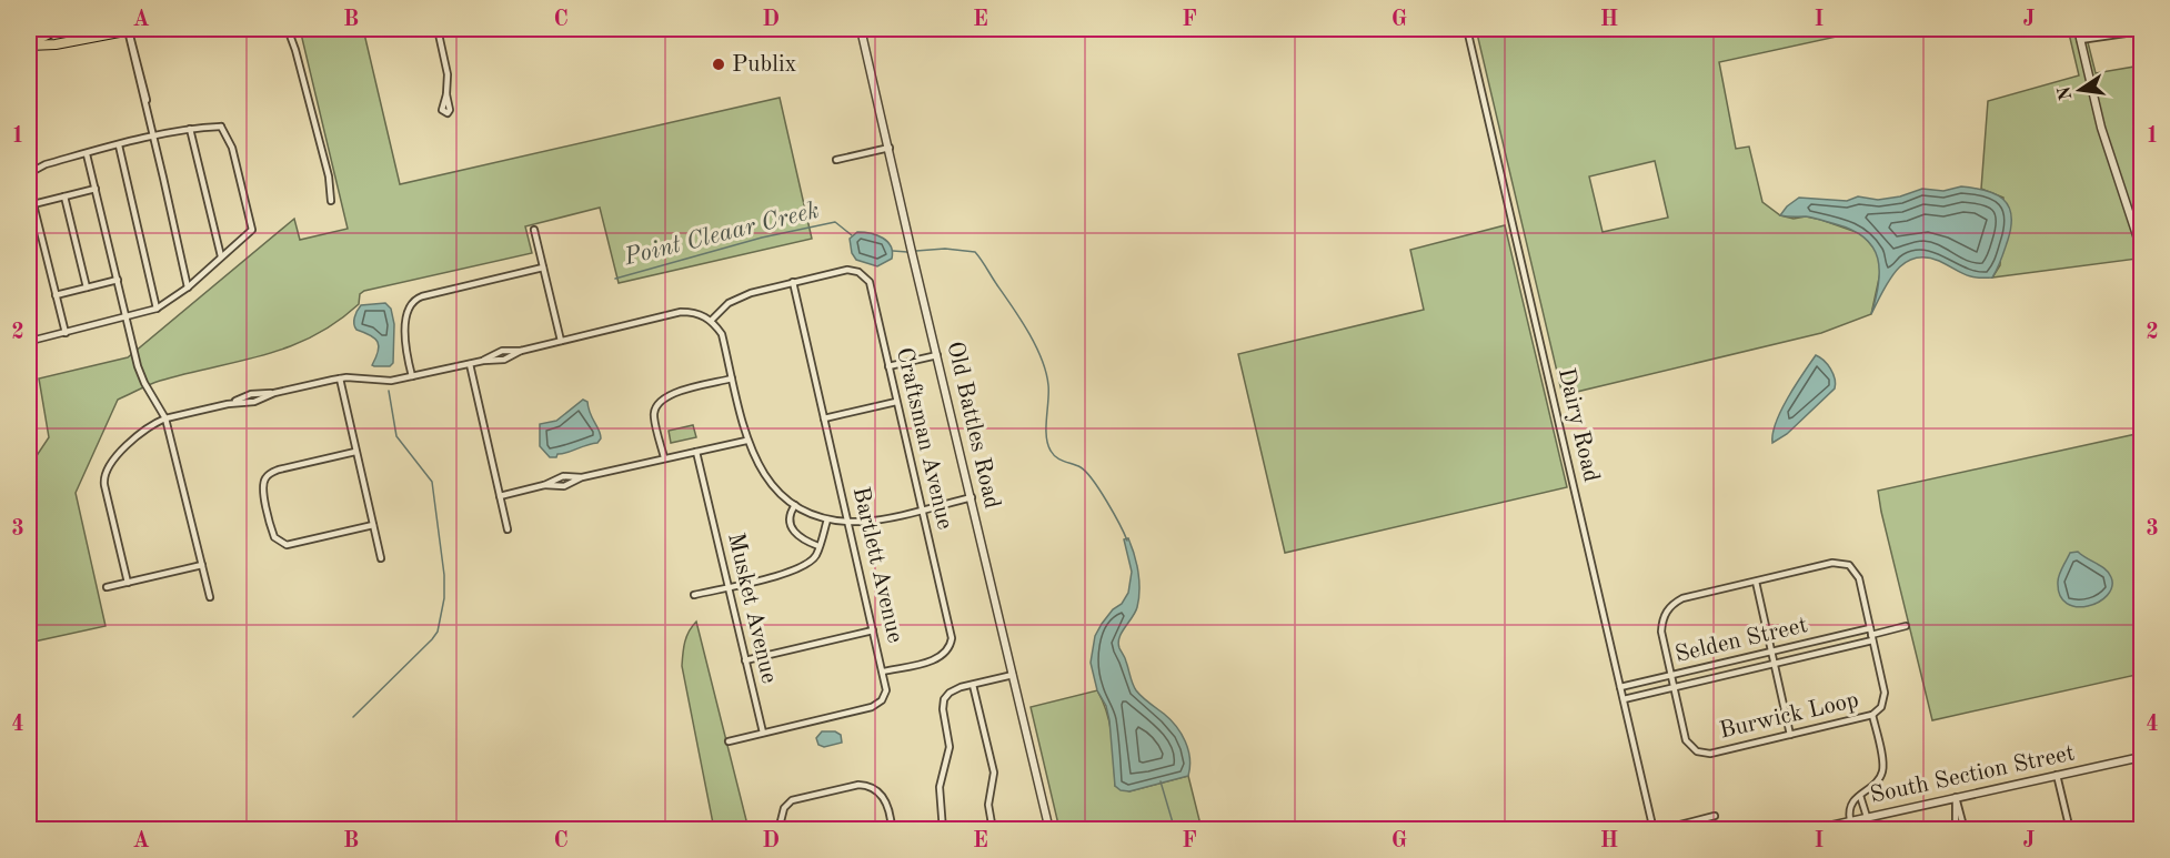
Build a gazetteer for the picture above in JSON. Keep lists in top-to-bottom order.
{
  "streets": {
    "street": [
      "Old Battles Road",
      "Dairy Road",
      "Craftsman Avenue",
      "Bartlett Avenue",
      "Musket Avenue",
      "Selden Street",
      "Burwick Loop",
      "South Section Street"
    ]
  },
  "crossings": [
    ["Dairy Road", "Selden Street"],
    ["Craftsman Avenue", "Bartlett Avenue"],
    ["Bartlett Avenue", "Musket Avenue"],
    ["Selden Street", "Burwick Loop"]
  ],
  "water": ["Point Cleaar Creek"],
  "places": ["Publix"],
  "north": "left",
  "grid": {
    "columns": [
      "A",
      "B",
      "C",
      "D",
      "E",
      "F",
      "G",
      "H",
      "I",
      "J"
    ],
    "rows": [
      "1",
      "2",
      "3",
      "4"
    ]
  }
}
